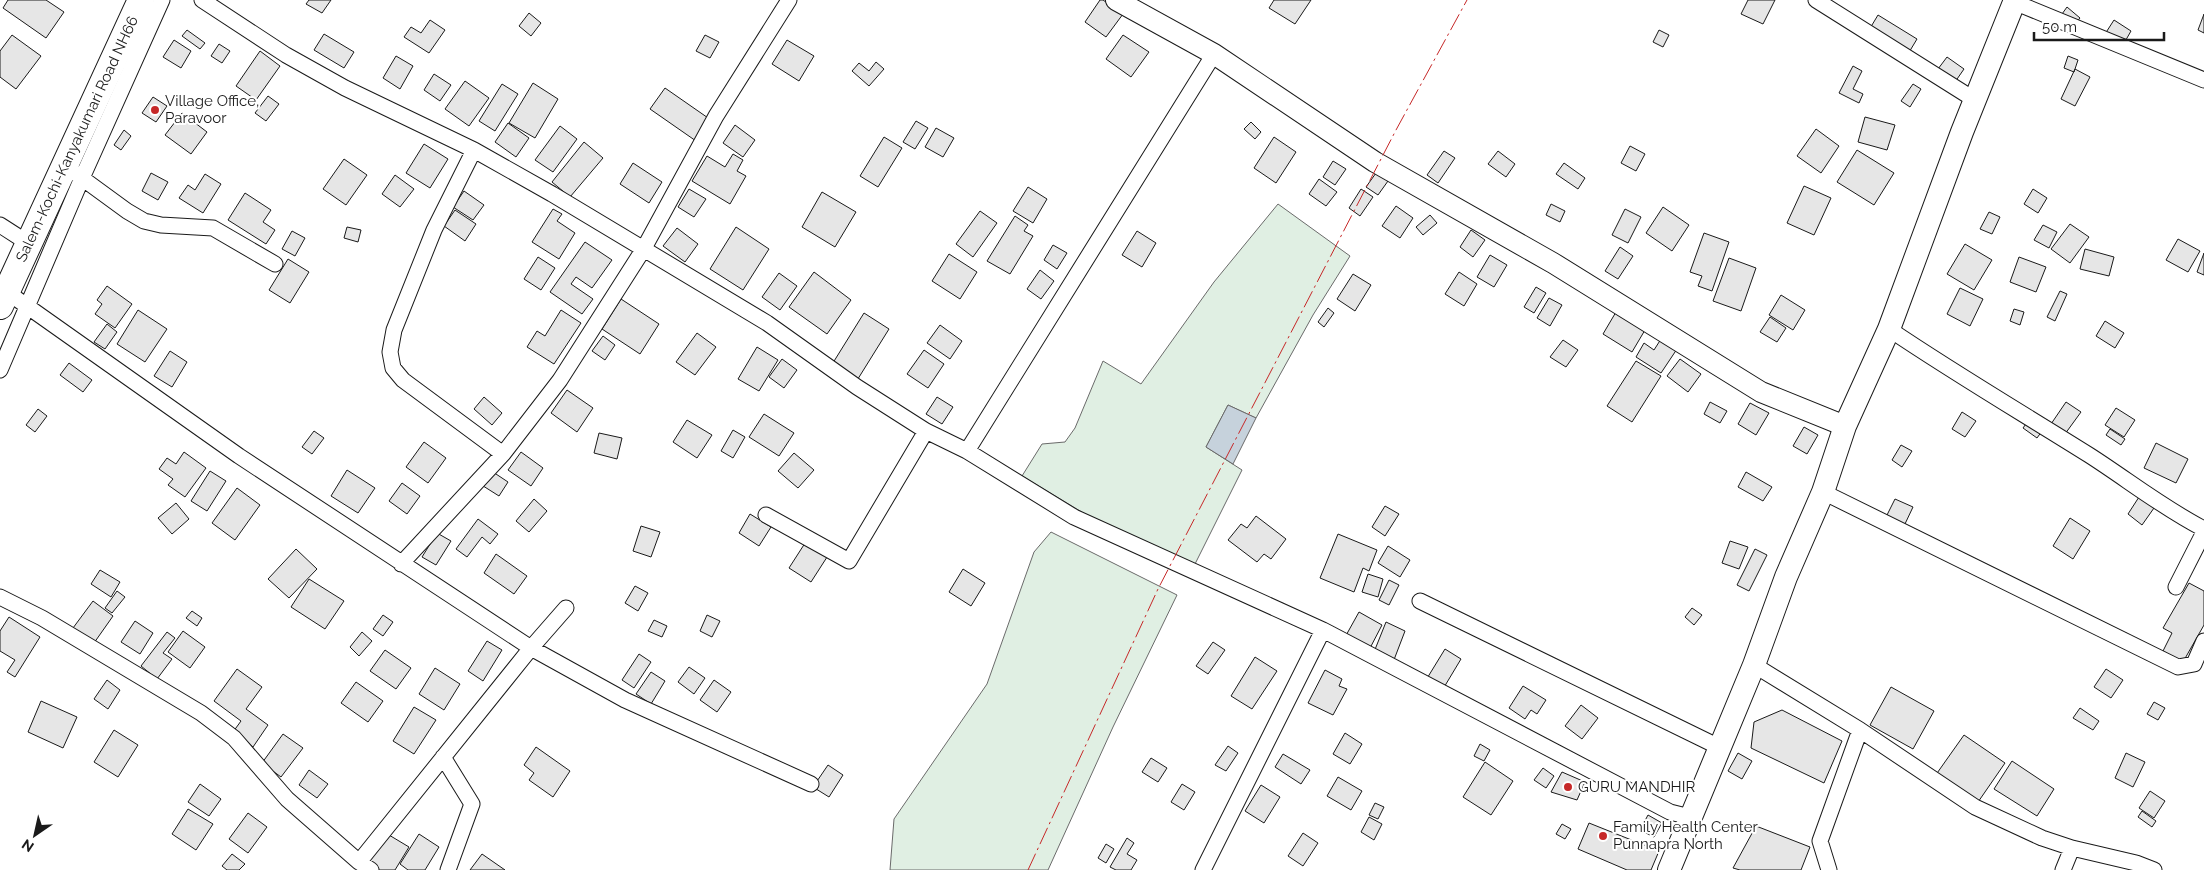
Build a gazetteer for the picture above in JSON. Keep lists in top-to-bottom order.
{
  "streets": {
    "highway": ["Salem-Kochi-Kanyakumari Road NH66"]
  },
  "places": ["Village Office, Paravoor", "GURU MANDHIR", "Family Health Center Punnapra North"],
  "scale_bar": "50 m",
  "north": "bottom left"
}
